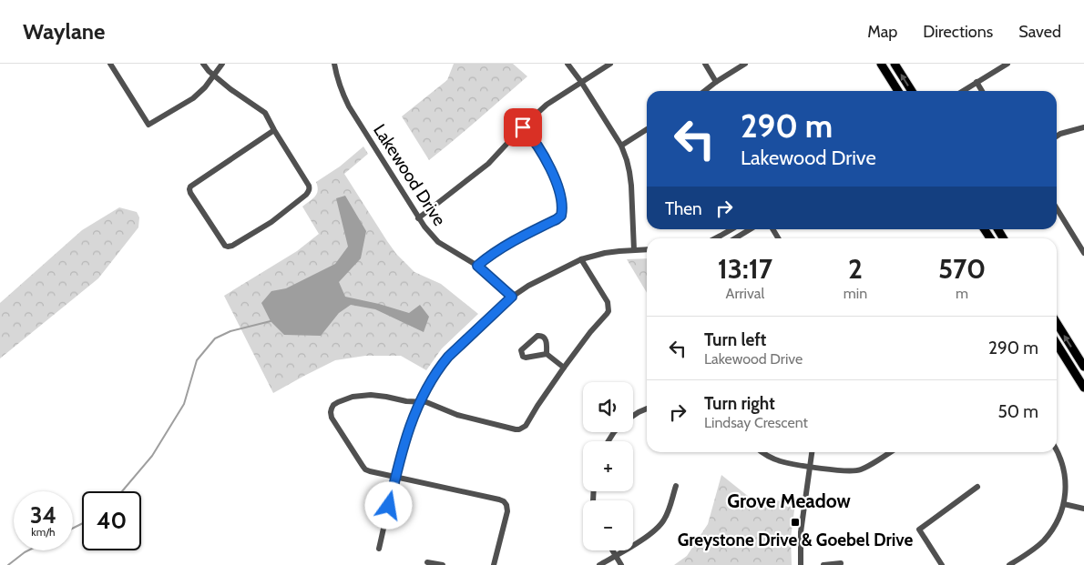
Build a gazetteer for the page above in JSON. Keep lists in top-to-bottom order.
{
  "streets": {
    "street": ["Lakewood Drive"]
  },
  "districts": ["Grove Meadow"],
  "places": {
    "transit": ["Greystone Drive & Goebel Drive"]
  },
  "page": {
    "header": "Waylane",
    "nav": ["Map", "Directions", "Saved"],
    "turn": ["290 m", "Lakewood Drive"],
    "then": "Then",
    "eta": [
      "13:17",
      "Arrival",
      "2",
      "min",
      "570",
      "m"
    ],
    "list": [
      {
        "name": "Turn left",
        "note": "Lakewood Drive",
        "value": "290 m"
      },
      {
        "name": "Turn right",
        "note": "Lindsay Crescent",
        "value": "50 m"
      }
    ],
    "map_buttons": ["+", "−"],
    "speed": "34 km/h",
    "limit": "40"
  }
}
